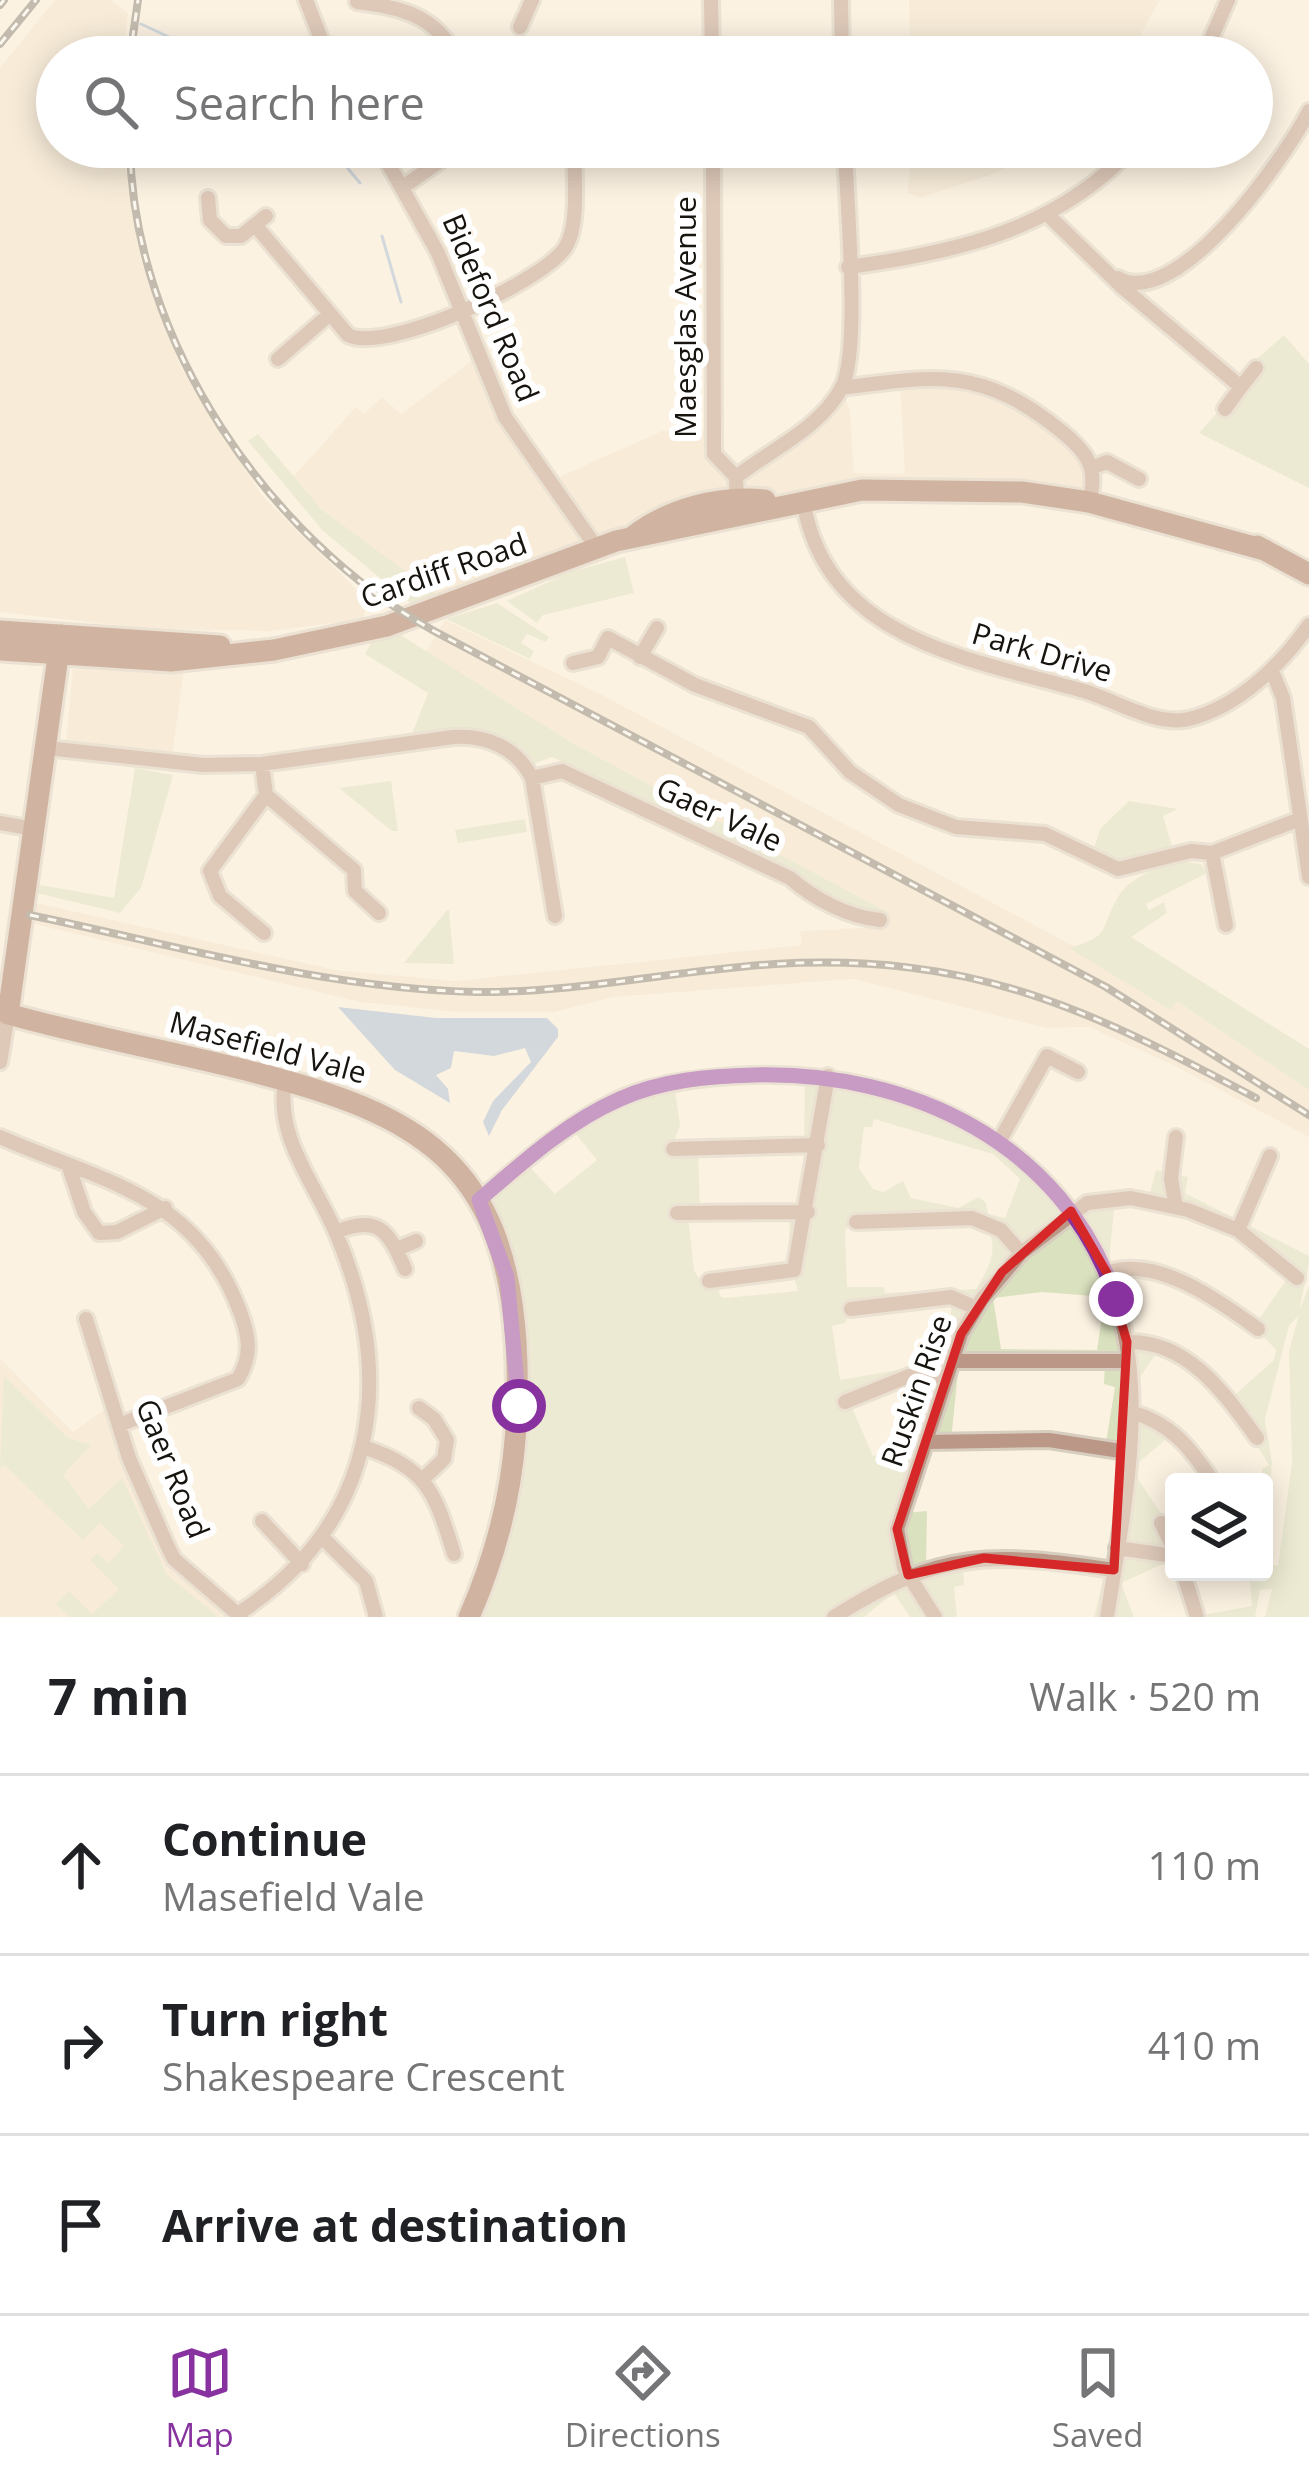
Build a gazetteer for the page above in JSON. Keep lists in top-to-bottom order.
{
  "streets": {
    "main road": ["Cardiff Road", "Masefield Vale"],
    "street": [
      "Bideford Road",
      "Maesglas Avenue",
      "Park Drive",
      "Gaer Vale",
      "Ruskin Rise",
      "Gaer Road"
    ]
  },
  "crossings": [
    ["Bideford Road", "Cardiff Road"],
    ["Maesglas Avenue", "Cardiff Road"],
    ["Cardiff Road", "Park Drive"]
  ],
  "page": {
    "search": "Search here",
    "heading": ["7 min", "Walk · 520 m"],
    "list": [
      ["Continue", "Masefield Vale", "110 m"],
      ["Turn right", "Shakespeare Crescent", "410 m"],
      "Arrive at destination"
    ],
    "nav": ["Map", "Directions", "Saved"]
  }
}
